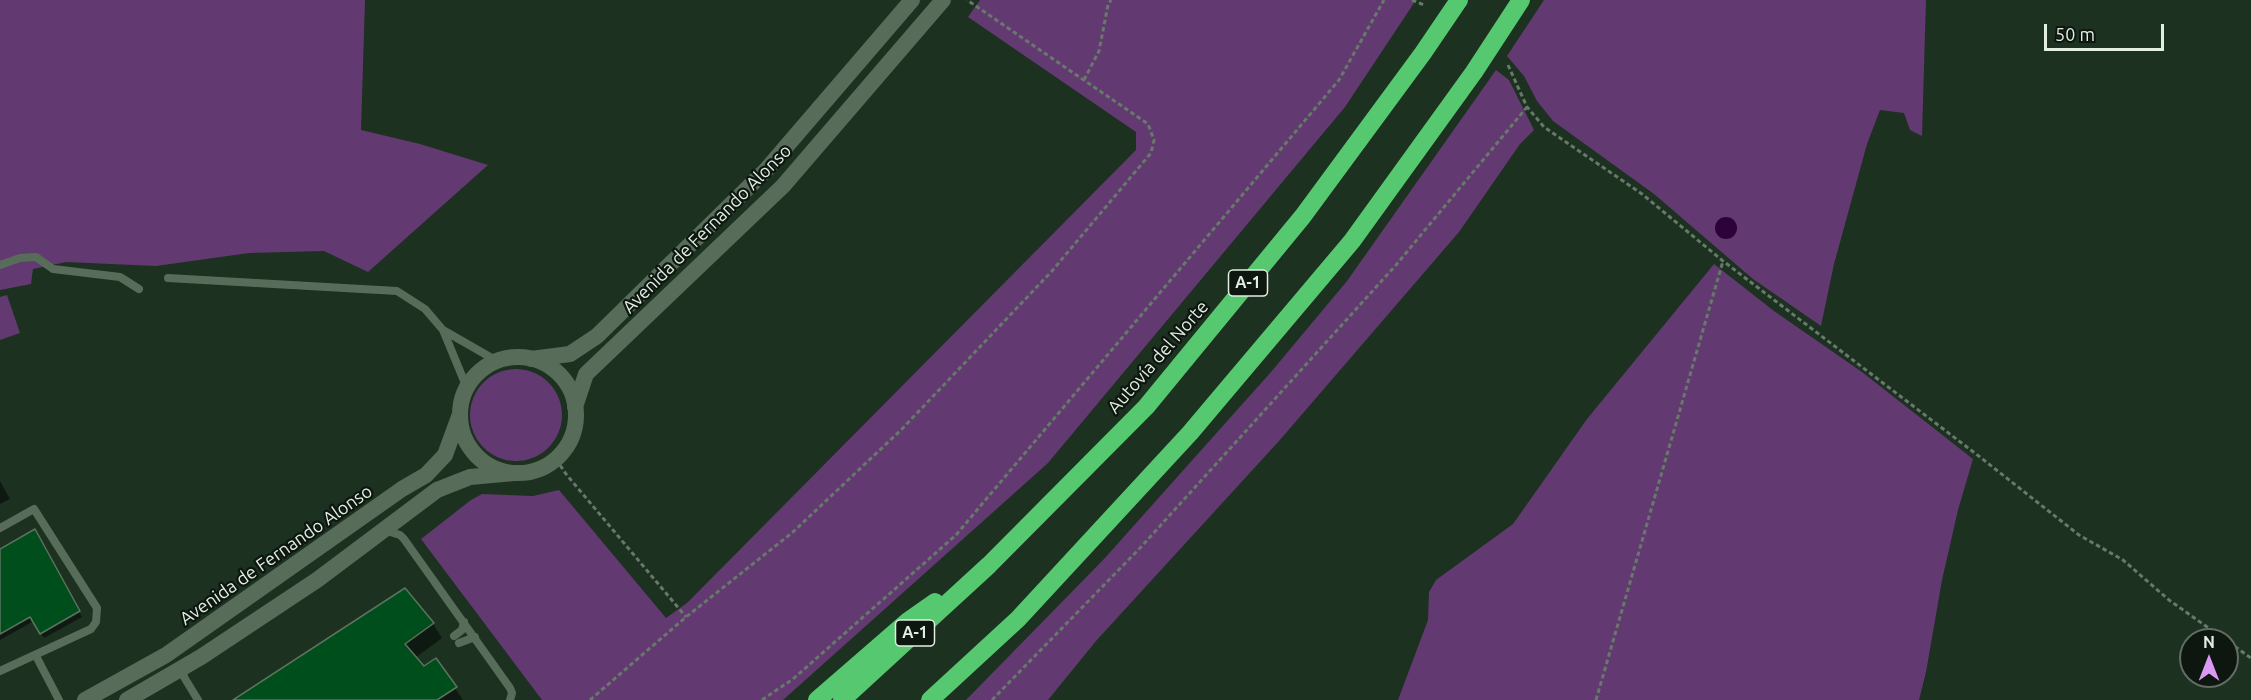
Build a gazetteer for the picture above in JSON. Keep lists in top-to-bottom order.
{
  "streets": {
    "highway": ["A-1", "Autovía del Norte"],
    "street": ["Avenida de Fernando Alonso"]
  },
  "scale_bar": "50 m",
  "north": "top"
}
